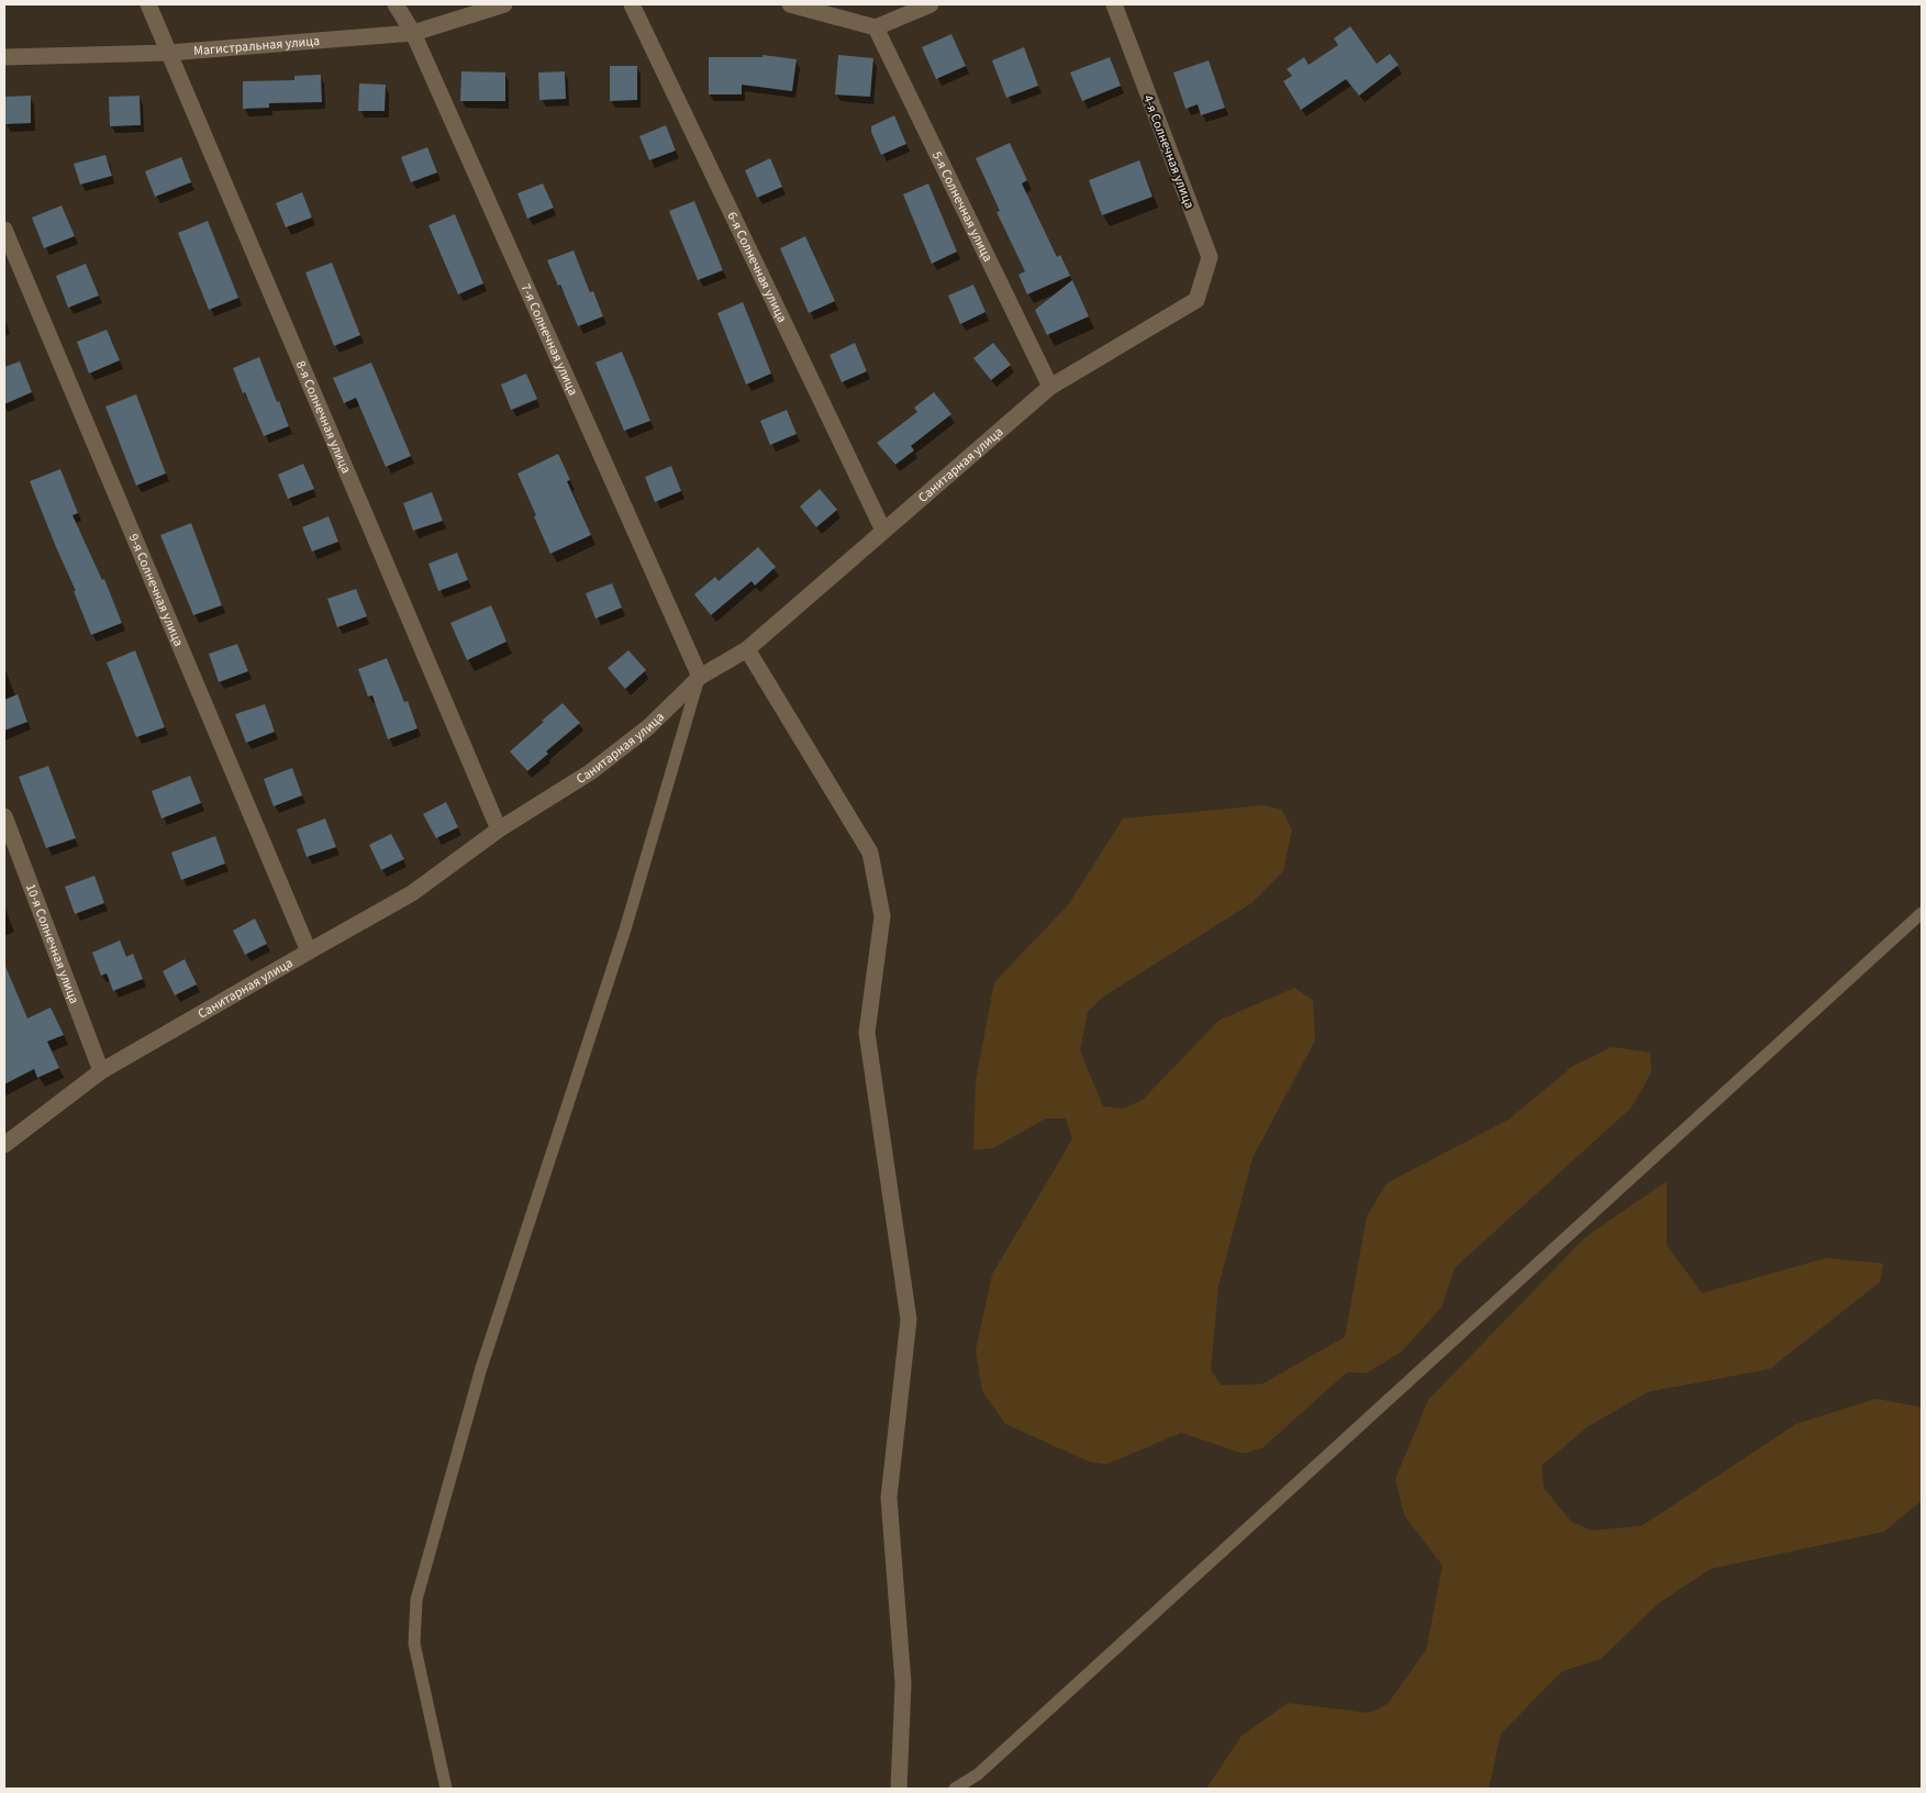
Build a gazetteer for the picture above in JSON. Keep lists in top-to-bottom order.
{
  "streets": {
    "street": [
      "Магистральная улица",
      "4-я Солнечная улица",
      "5-я Солнечная улица",
      "6-я Солнечная улица",
      "7-я Солнечная улица",
      "8-я Солнечная улица",
      "Санитарная улица",
      "9-я Солнечная улица",
      "10-я Солнечная улица"
    ]
  },
  "crossings": [
    ["Магистральная улица", "7-я Солнечная улица"],
    ["Магистральная улица", "8-я Солнечная улица"],
    ["4-я Солнечная улица", "Санитарная улица"],
    ["5-я Солнечная улица", "Санитарная улица"],
    ["6-я Солнечная улица", "Санитарная улица"],
    ["7-я Солнечная улица", "Санитарная улица"],
    ["8-я Солнечная улица", "Санитарная улица"],
    ["Санитарная улица", "9-я Солнечная улица"],
    ["Санитарная улица", "10-я Солнечная улица"]
  ]
}
